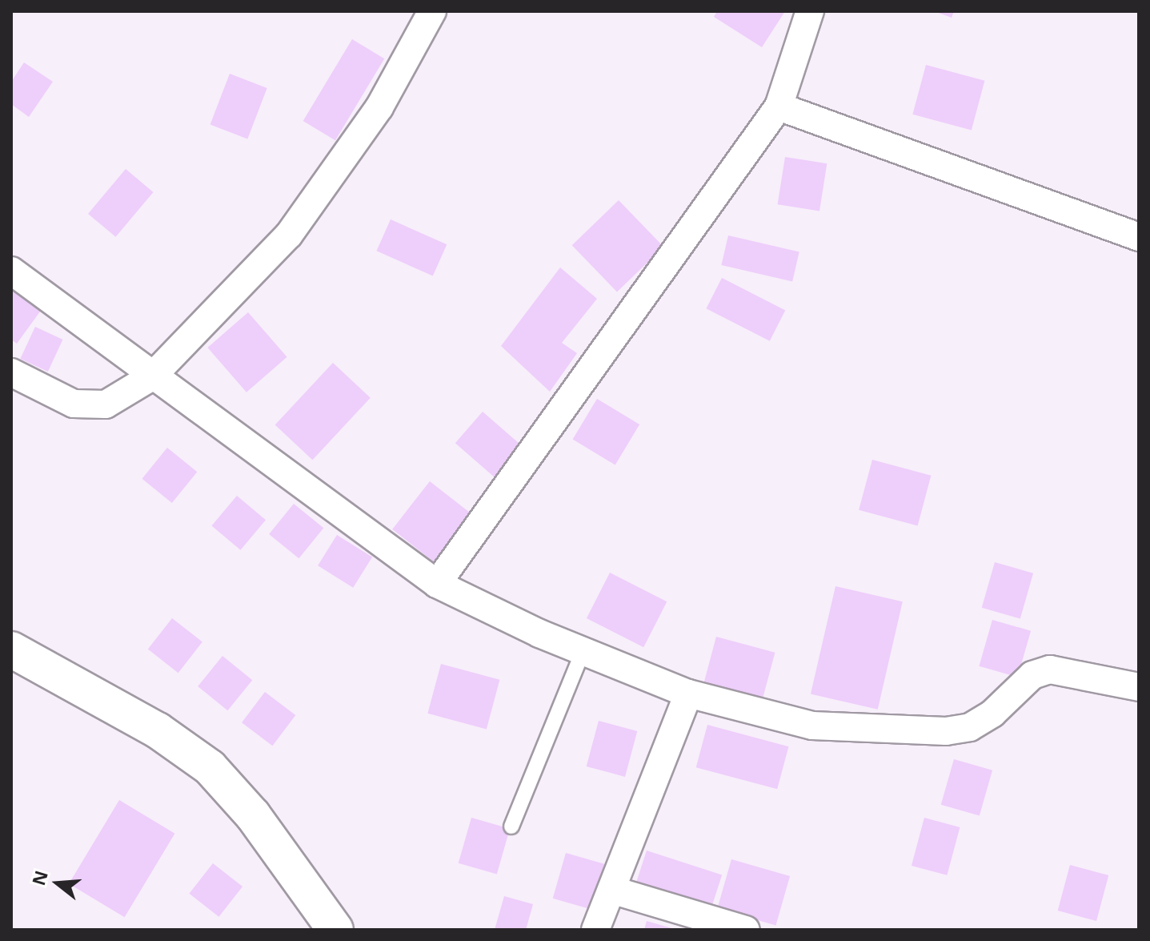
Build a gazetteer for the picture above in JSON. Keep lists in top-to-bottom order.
{
  "north": "left"
}
